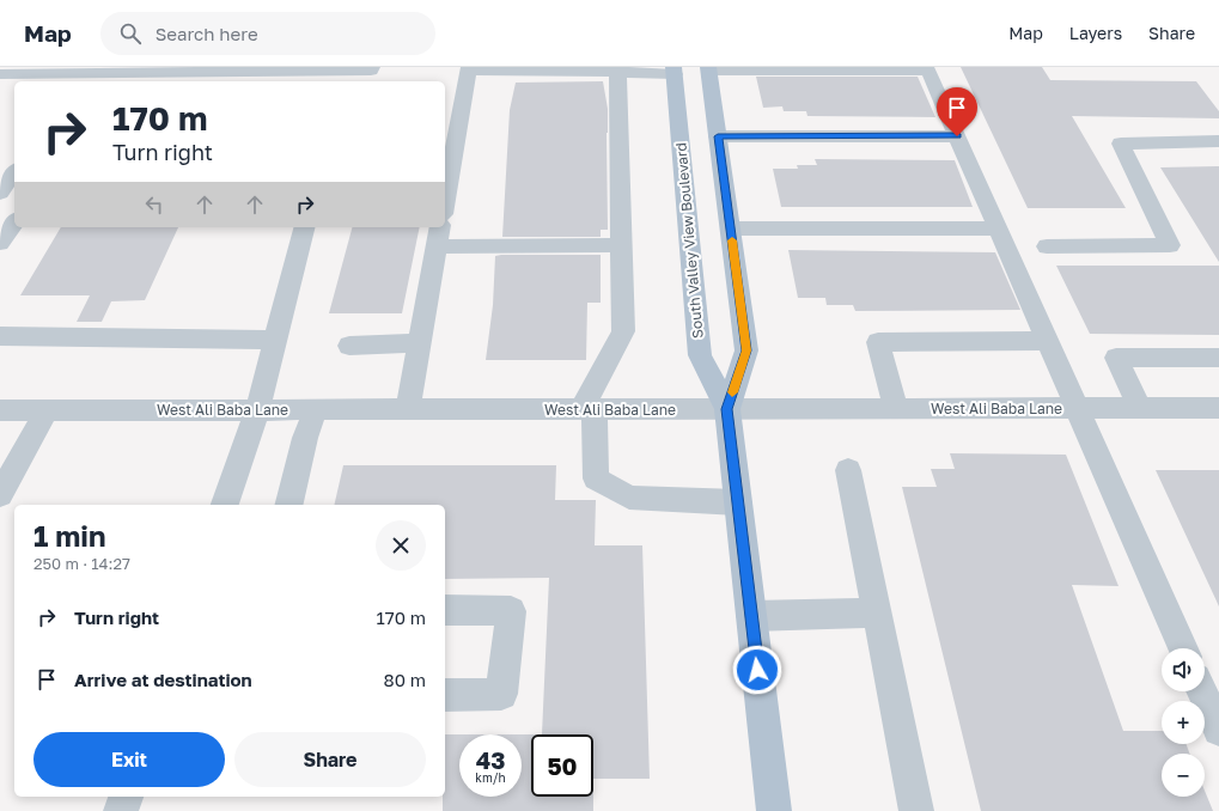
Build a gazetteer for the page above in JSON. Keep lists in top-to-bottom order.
{
  "streets": {
    "main road": ["South Valley View Boulevard"],
    "street": ["West Ali Baba Lane"]
  },
  "crossings": [
    ["South Valley View Boulevard", "West Ali Baba Lane"]
  ],
  "page": {
    "header": "Map",
    "search": "Search here",
    "nav": ["Map", "Layers", "Share"],
    "turn": ["170 m", "Turn right"],
    "heading": ["1 min", "250 m · 14:27"],
    "list": [
      {
        "name": "Turn right",
        "value": "170 m"
      },
      {
        "name": "Arrive at destination",
        "value": "80 m"
      }
    ],
    "map_buttons": ["+", "−"],
    "buttons": ["Exit", "Share"],
    "speed": "43 km/h",
    "limit": "50"
  }
}
